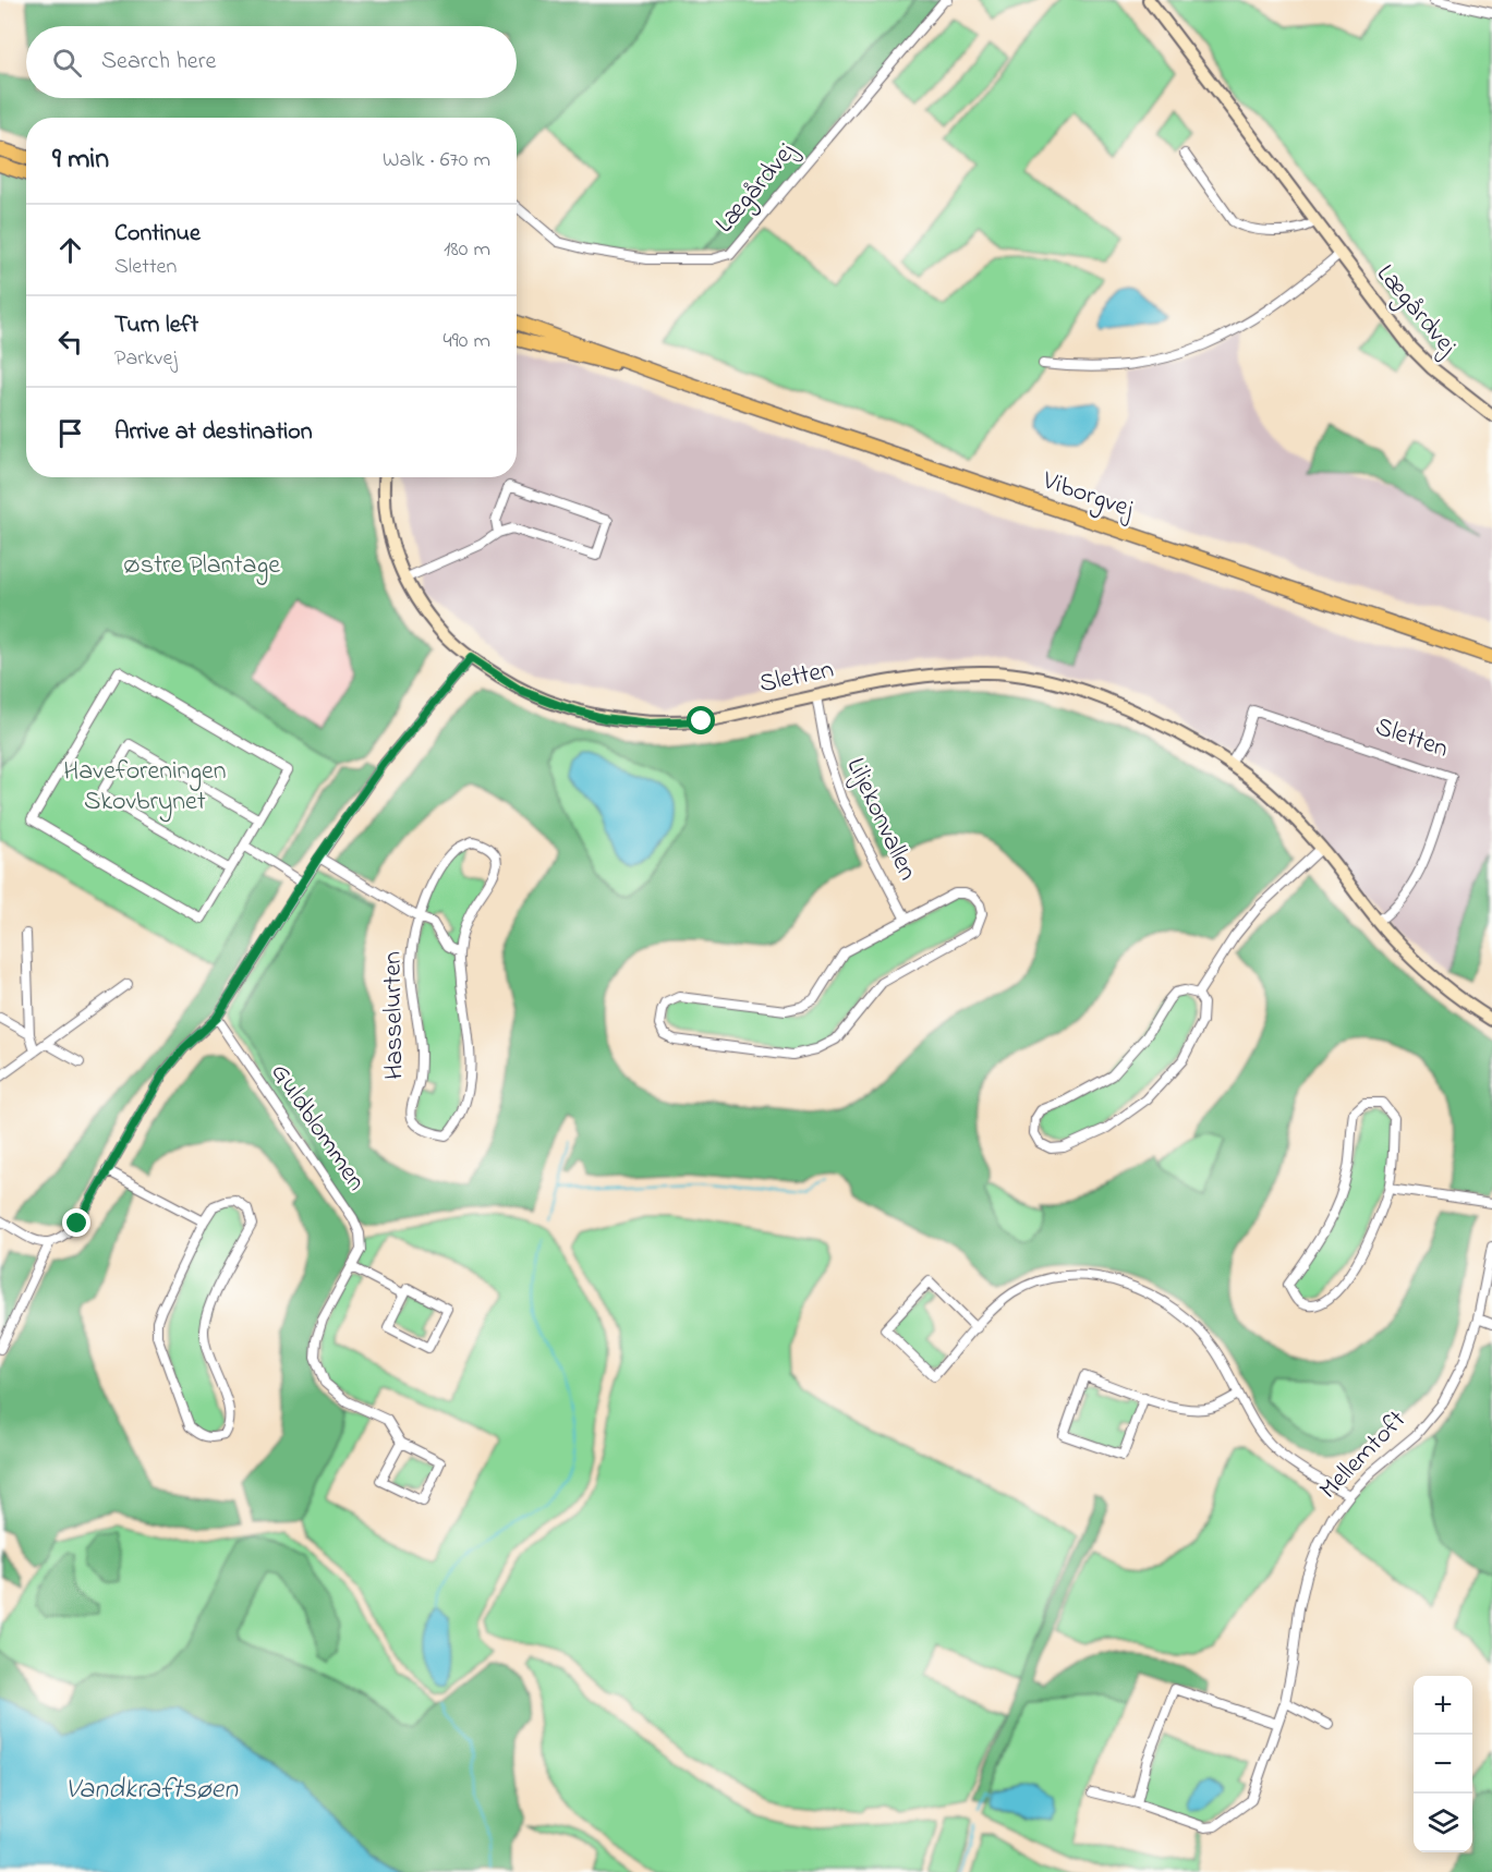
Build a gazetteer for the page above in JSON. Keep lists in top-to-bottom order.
{
  "streets": {
    "main road": ["Viborgvej"],
    "street": [
      "Lægårdvej",
      "Sletten",
      "Liljekonvallen",
      "Hasselurten",
      "Guldblommen",
      "Mellemtoft"
    ]
  },
  "crossings": [
    ["Sletten", "Liljekonvallen"]
  ],
  "water": ["Vandkraftsøen"],
  "parks": ["Østre Plantage", "Haveforeningen Skovbrynet"],
  "page": {
    "search": "Search here",
    "heading": ["9 min", "Walk · 670 m"],
    "list": [
      ["Continue", "Sletten", "180 m"],
      ["Turn left", "Parkvej", "490 m"],
      "Arrive at destination"
    ],
    "map_buttons": ["+", "−"]
  }
}
